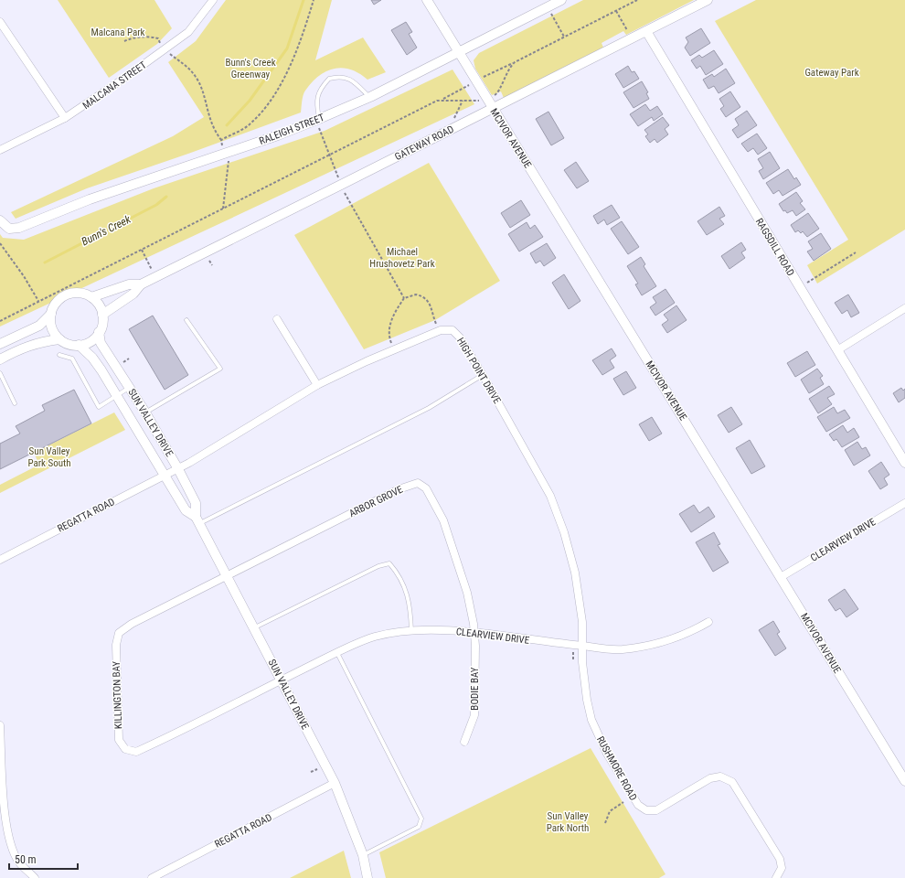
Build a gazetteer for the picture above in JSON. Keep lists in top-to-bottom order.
{
  "streets": {
    "street": [
      "MALCANA STREET",
      "RALEIGH STREET",
      "MCIVOR AVENUE",
      "GATEWAY ROAD",
      "RAGSDILL ROAD",
      "HIGH POINT DRIVE",
      "SUN VALLEY DRIVE",
      "ARBOR GROVE",
      "REGATTA ROAD",
      "CLEARVIEW DRIVE",
      "BODIE BAY",
      "KILLINGTON BAY",
      "RUSHMORE ROAD"
    ]
  },
  "crossings": [
    ["RALEIGH STREET", "MCIVOR AVENUE"],
    ["MCIVOR AVENUE", "GATEWAY ROAD"],
    ["MCIVOR AVENUE", "CLEARVIEW DRIVE"],
    ["GATEWAY ROAD", "RAGSDILL ROAD"],
    ["GATEWAY ROAD", "SUN VALLEY DRIVE"],
    ["HIGH POINT DRIVE", "SUN VALLEY DRIVE"],
    ["HIGH POINT DRIVE", "REGATTA ROAD"],
    ["HIGH POINT DRIVE", "CLEARVIEW DRIVE"],
    ["HIGH POINT DRIVE", "RUSHMORE ROAD"],
    ["SUN VALLEY DRIVE", "ARBOR GROVE"],
    ["SUN VALLEY DRIVE", "REGATTA ROAD"],
    ["SUN VALLEY DRIVE", "CLEARVIEW DRIVE"],
    ["SUN VALLEY DRIVE", "KILLINGTON BAY"],
    ["ARBOR GROVE", "CLEARVIEW DRIVE"],
    ["ARBOR GROVE", "BODIE BAY"],
    ["ARBOR GROVE", "KILLINGTON BAY"],
    ["CLEARVIEW DRIVE", "BODIE BAY"],
    ["CLEARVIEW DRIVE", "KILLINGTON BAY"],
    ["CLEARVIEW DRIVE", "RUSHMORE ROAD"]
  ],
  "water": ["Bunn's Creek"],
  "parks": [
    "Malcana Park",
    "Bunn's Creek Greenway",
    "Gateway Park",
    "Michael Hrushovetz Park",
    "Sun Valley Park South",
    "Sun Valley Park North"
  ],
  "scale_bar": "50 m"
}
